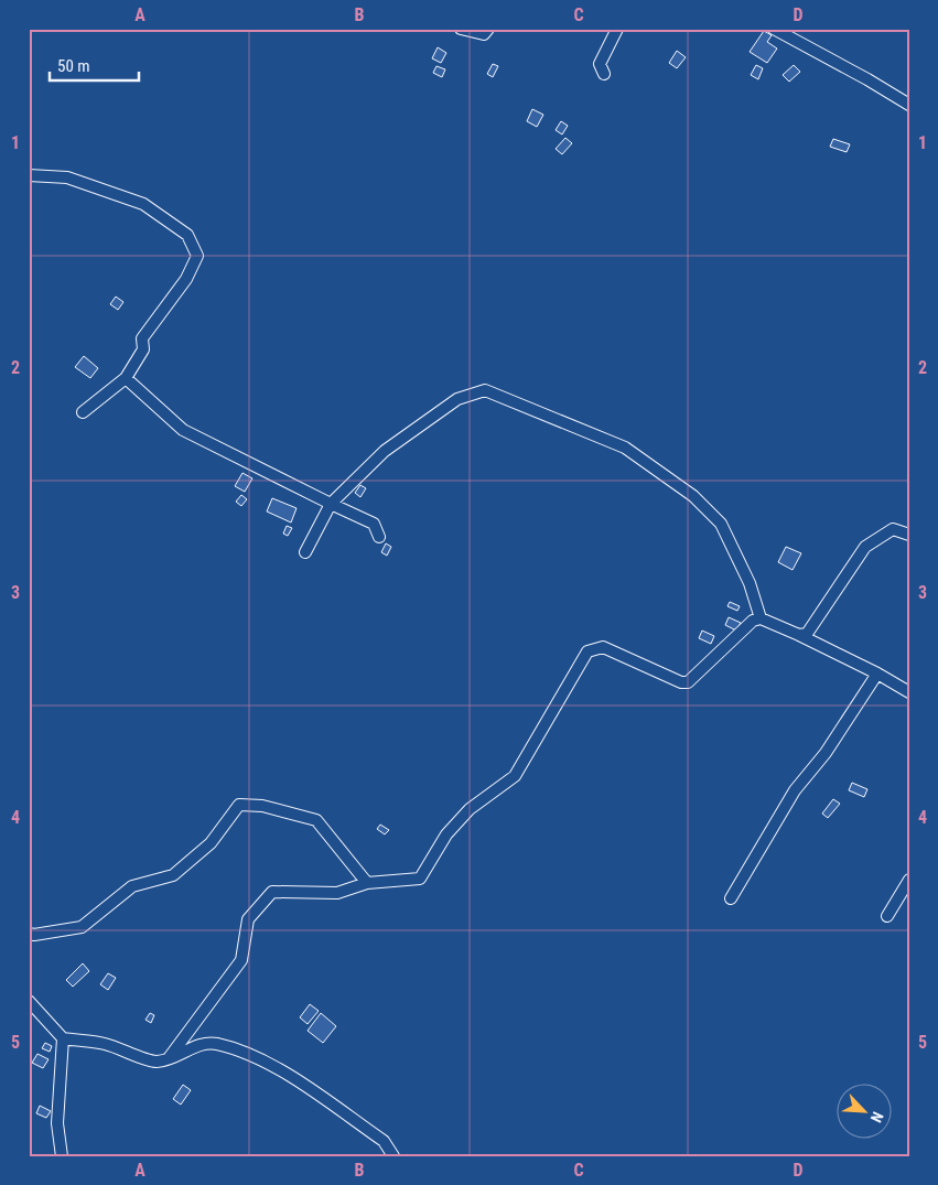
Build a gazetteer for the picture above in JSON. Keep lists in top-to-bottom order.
{
  "scale_bar": "50 m",
  "north": "bottom right",
  "grid": {
    "columns": [
      "A",
      "B",
      "C",
      "D"
    ],
    "rows": [
      "1",
      "2",
      "3",
      "4",
      "5"
    ]
  }
}
